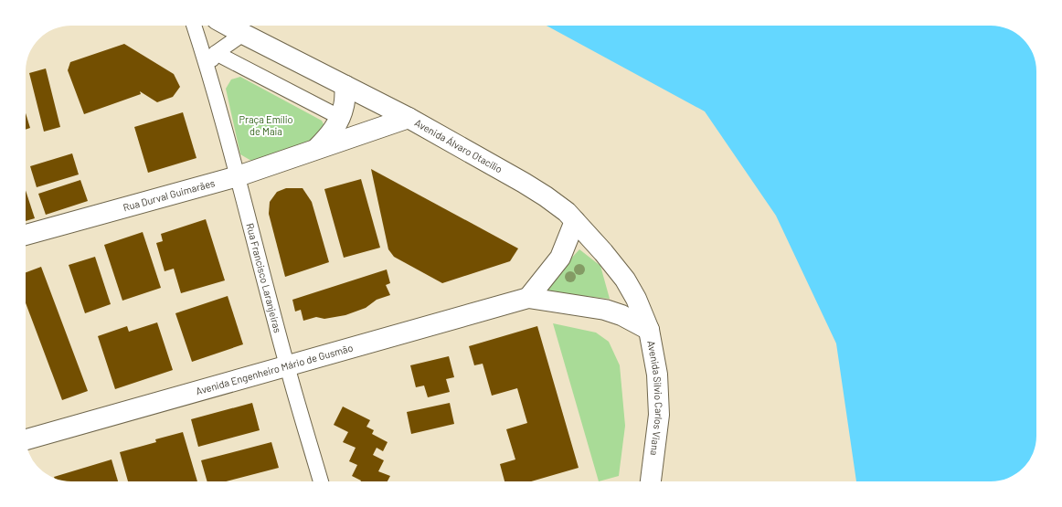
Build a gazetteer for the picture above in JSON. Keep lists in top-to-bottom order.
{
  "streets": {
    "street": [
      "Avenida Álvaro Otacílio",
      "Rua Durval Guimarães",
      "Rua Francisco Laranjeiras",
      "Avenida Engenheiro Mário de Gusmão",
      "Avenida Silvio Carlos Viana"
    ]
  },
  "crossings": [
    ["Avenida Álvaro Otacílio", "Rua Durval Guimarães"],
    ["Avenida Álvaro Otacílio", "Avenida Engenheiro Mário de Gusmão"],
    ["Avenida Álvaro Otacílio", "Avenida Silvio Carlos Viana"],
    ["Rua Durval Guimarães", "Rua Francisco Laranjeiras"],
    ["Rua Francisco Laranjeiras", "Avenida Engenheiro Mário de Gusmão"],
    ["Avenida Engenheiro Mário de Gusmão", "Avenida Silvio Carlos Viana"]
  ],
  "parks": ["Praça Emílio de Maia"]
}
